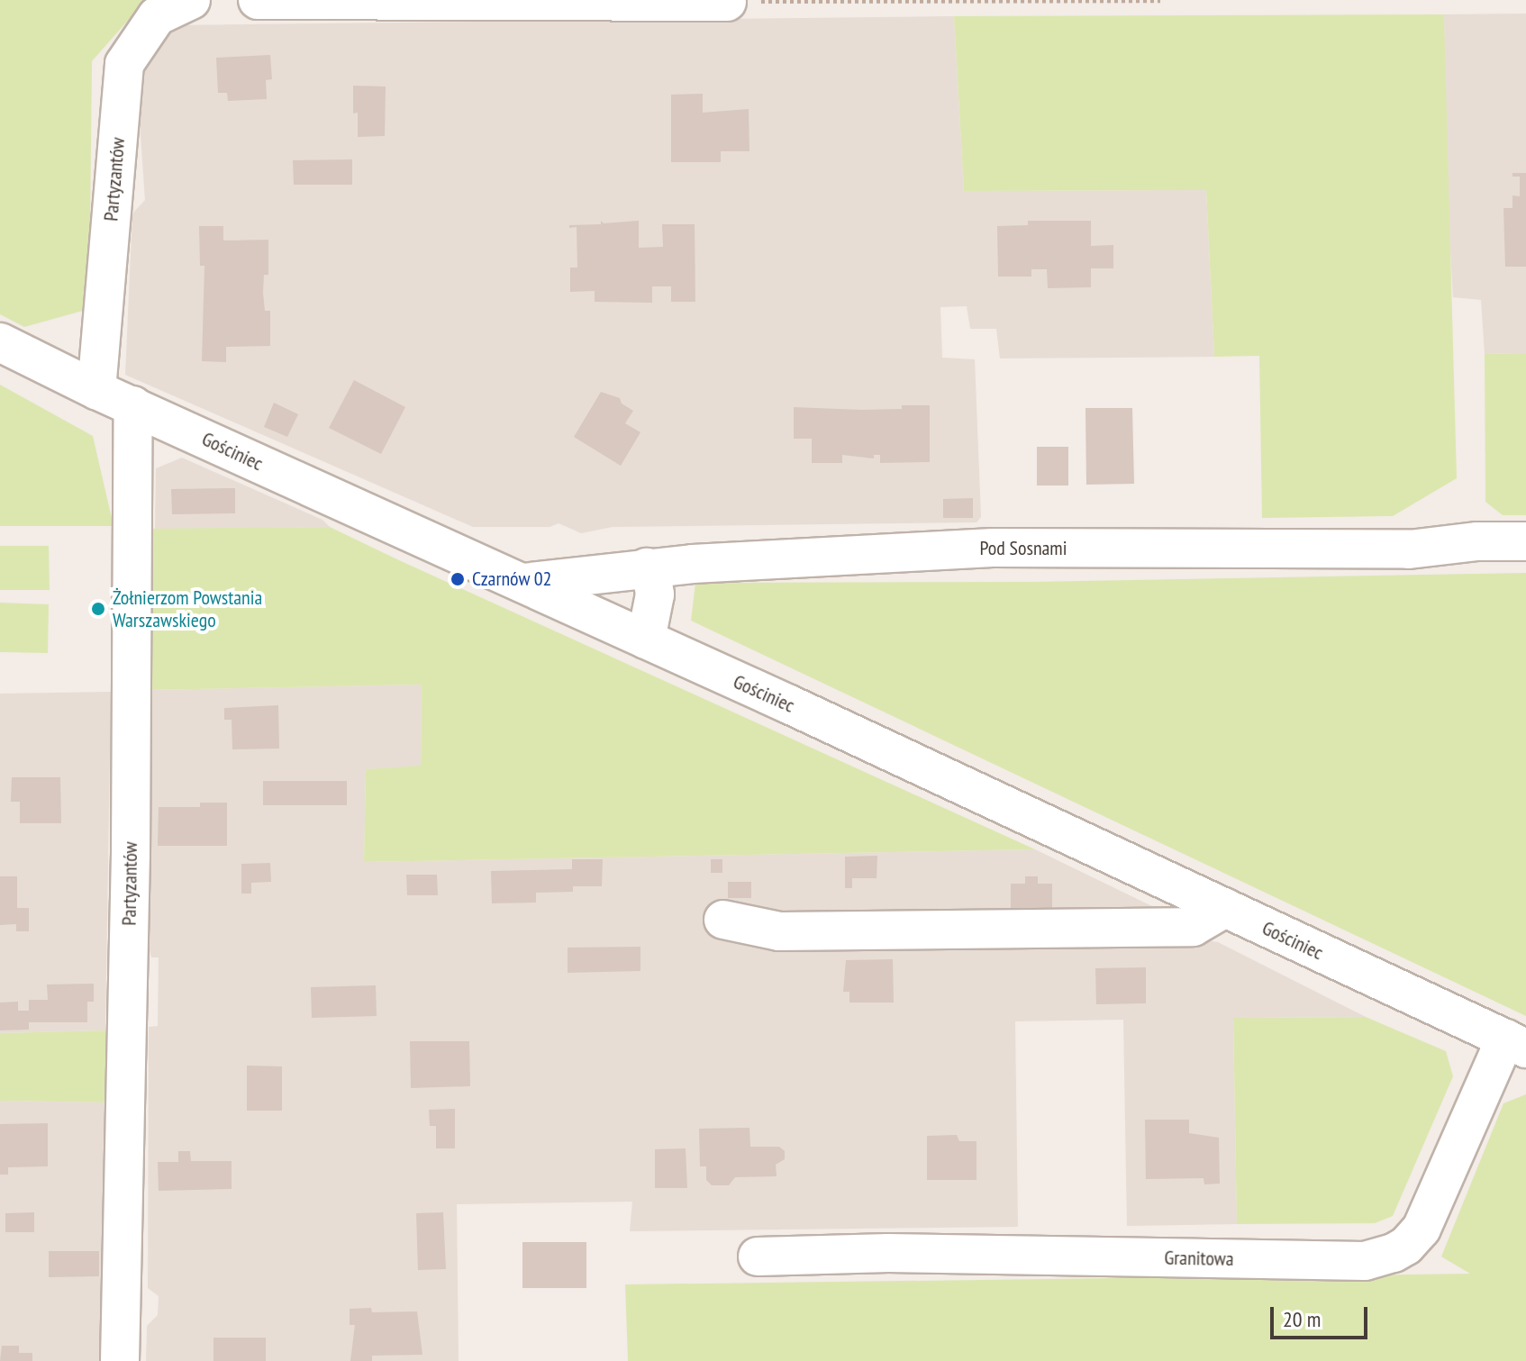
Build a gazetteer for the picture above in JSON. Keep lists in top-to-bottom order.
{
  "streets": {
    "street": [
      "Partyzantów",
      "Gościniec",
      "Pod Sosnami",
      "Granitowa"
    ]
  },
  "crossings": [
    ["Partyzantów", "Gościniec"],
    ["Gościniec", "Pod Sosnami"],
    ["Gościniec", "Granitowa"]
  ],
  "places": ["Czarnów 02", "Żołnierzom Powstania Warszawskiego"],
  "scale_bar": "20 m"
}
